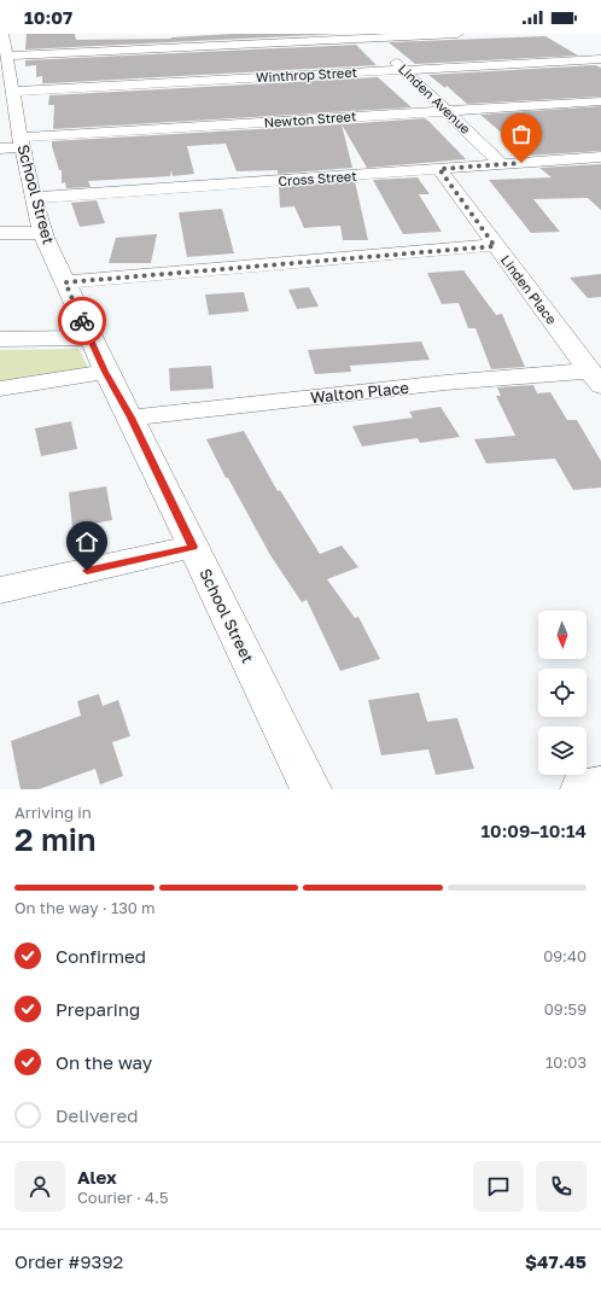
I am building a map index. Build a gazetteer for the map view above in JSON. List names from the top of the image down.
{
  "streets": {
    "street": [
      "Winthrop Street",
      "Linden Avenue",
      "Newton Street",
      "Cross Street",
      "School Street",
      "Linden Place",
      "Walton Place"
    ]
  },
  "crossings": [
    ["Winthrop Street", "Linden Avenue"],
    ["Winthrop Street", "School Street"],
    ["Linden Avenue", "Newton Street"],
    ["Linden Avenue", "Cross Street"],
    ["Newton Street", "School Street"],
    ["Cross Street", "School Street"],
    ["Cross Street", "Linden Place"],
    ["School Street", "Walton Place"],
    ["Linden Place", "Walton Place"]
  ],
  "north": "bottom",
  "page": {
    "status": "10:07",
    "heading": ["2 min", "Arriving in", "10:09–10:14"],
    "panel": [
      "Alex",
      "Courier · 4.5",
      "Order #9392",
      "$47.45"
    ],
    "bar": "On the way · 130 m",
    "list": [
      ["Confirmed", "09:40"],
      ["Preparing", "09:59"],
      ["On the way", "10:03"],
      "Delivered"
    ]
  }
}
